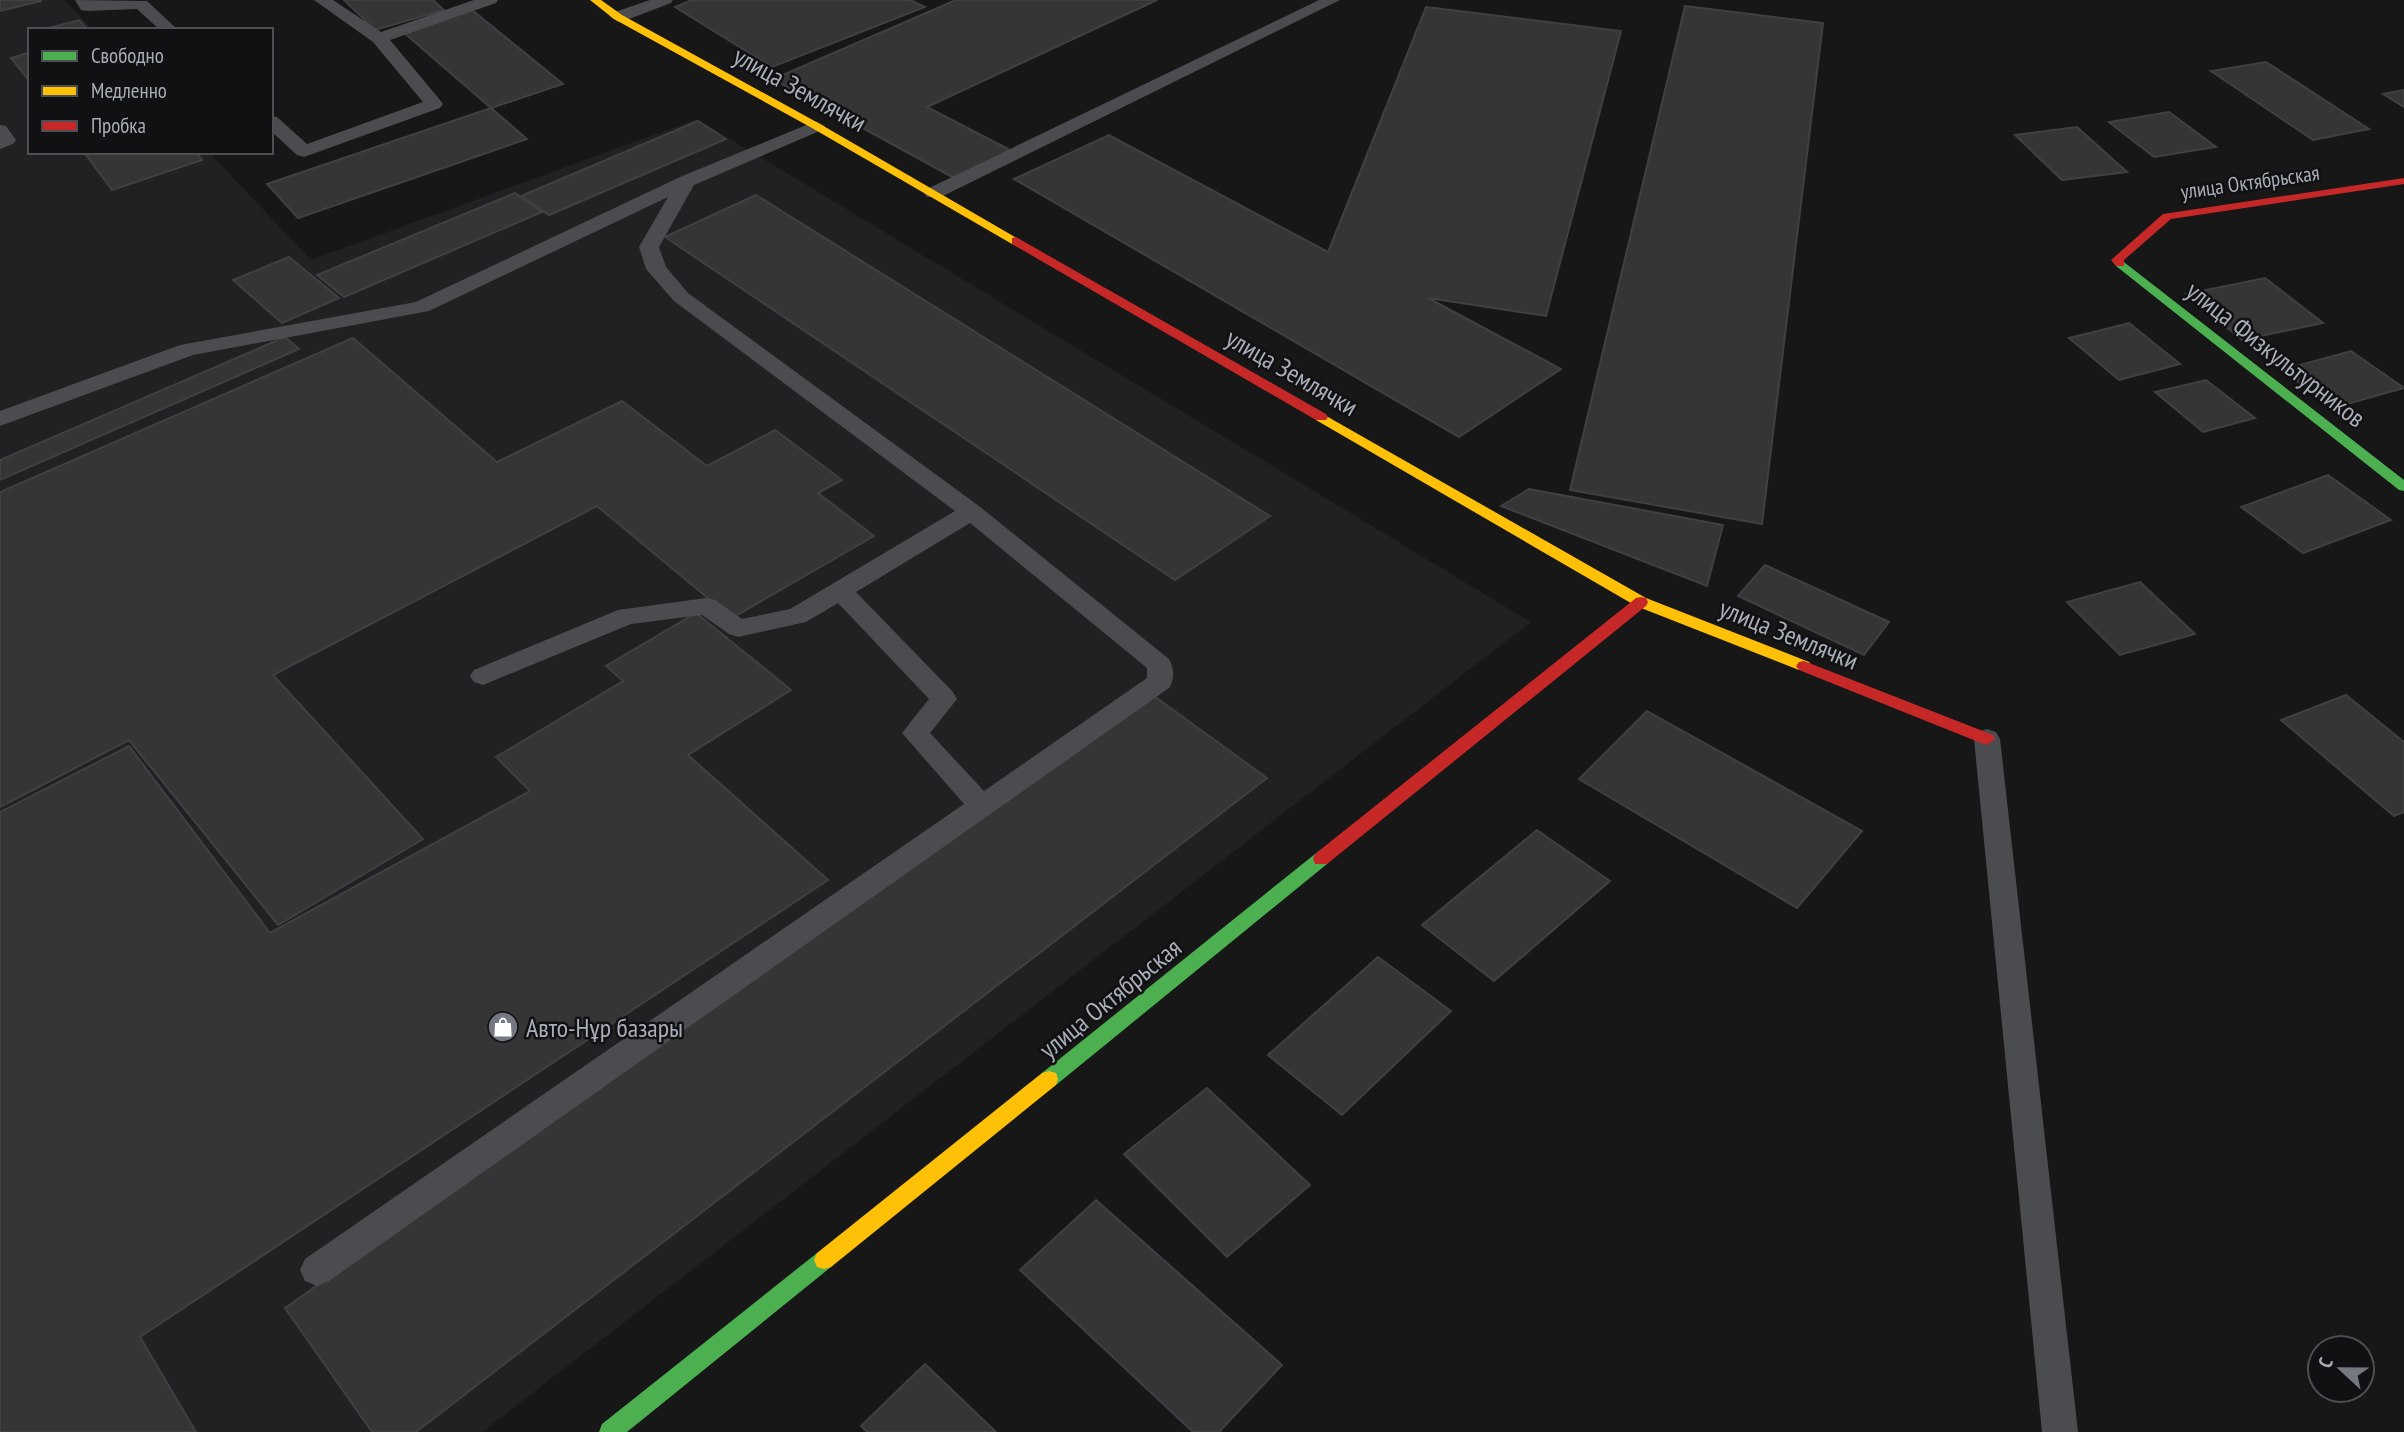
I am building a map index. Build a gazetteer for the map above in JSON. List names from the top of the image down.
{
  "streets": {
    "street": ["улица Землячки", "улица Октябрьская", "улица Физкультурников"]
  },
  "crossings": [
    ["улица Землячки", "улица Октябрьская"],
    ["улица Октябрьская", "улица Физкультурников"]
  ],
  "places": {
    "shop": ["Авто-Нұр базары"]
  },
  "legend": ["Свободно", "Медленно", "Пробка"],
  "north": "left"
}
